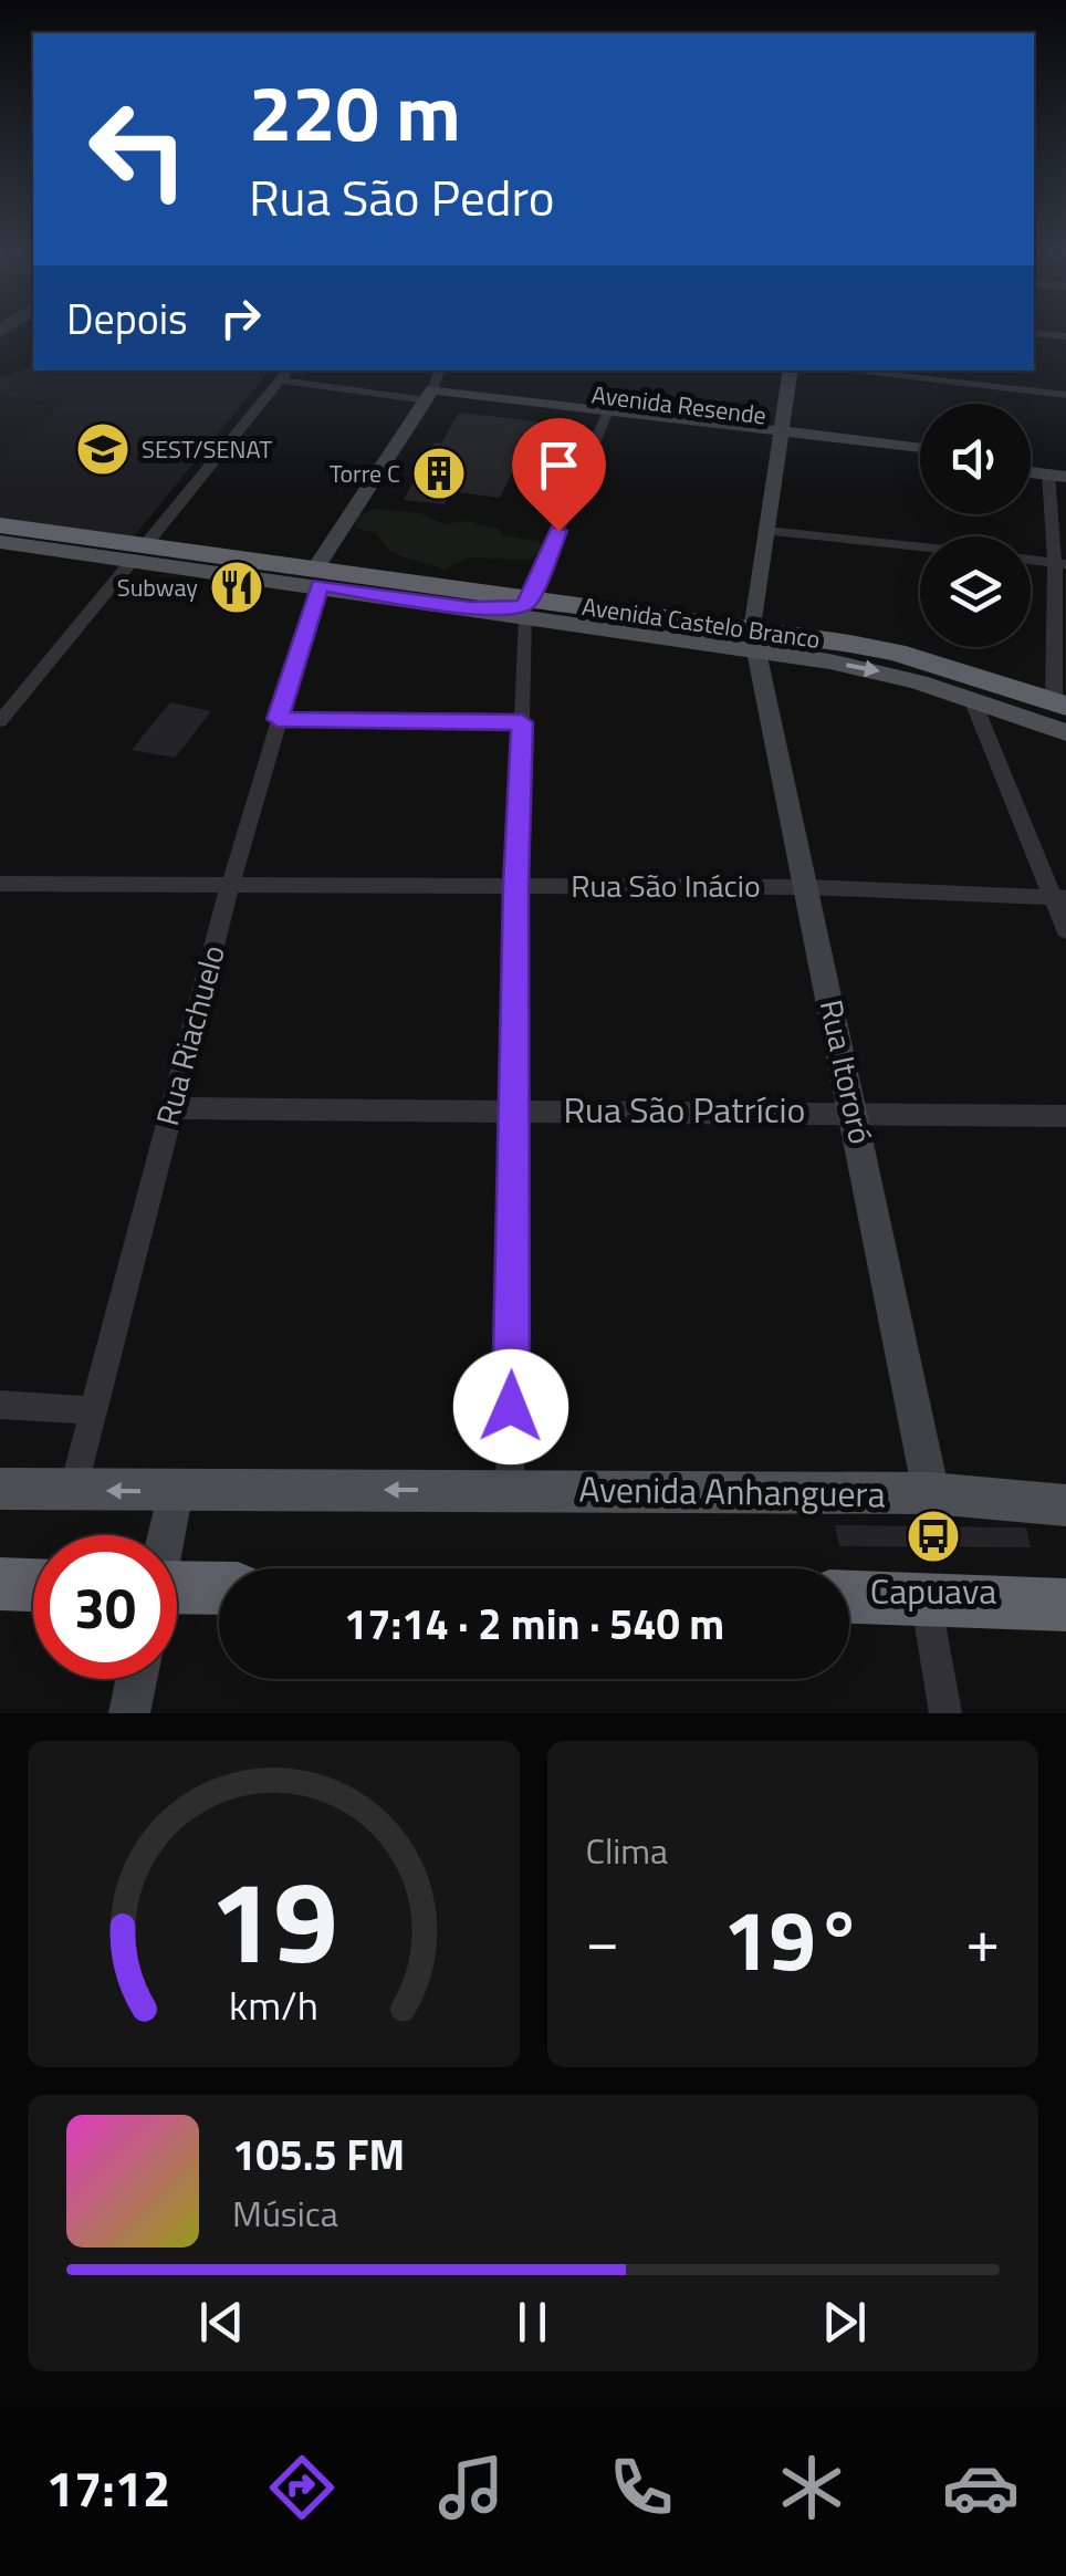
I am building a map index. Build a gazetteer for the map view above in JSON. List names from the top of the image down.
{
  "streets": {
    "highway": ["Avenida Castelo Branco"],
    "main road": ["Avenida Anhanguera"],
    "street": [
      "Avenida Resende",
      "Rua São Inácio",
      "Rua Riachuelo",
      "Rua Itororó",
      "Rua São Patrício"
    ]
  },
  "crossings": [
    ["Avenida Resende", "Rua Riachuelo"],
    ["Avenida Resende", "Rua Itororó"],
    ["Avenida Castelo Branco", "Rua Riachuelo"],
    ["Avenida Castelo Branco", "Rua Itororó"],
    ["Rua São Inácio", "Rua Riachuelo"],
    ["Rua São Inácio", "Rua Itororó"],
    ["Rua Riachuelo", "Rua São Patrício"],
    ["Rua Riachuelo", "Avenida Anhanguera"],
    ["Rua Itororó", "Rua São Patrício"],
    ["Rua Itororó", "Avenida Anhanguera"]
  ],
  "one_way": ["Avenida Anhanguera"],
  "places": {
    "school or university": ["SEST/SENAT"],
    "building": ["Torre C"],
    "restaurant": ["Subway"],
    "bus stop": ["Capuava"]
  },
  "page": {
    "turn": ["220 m", "Rua São Pedro"],
    "then": "Depois",
    "limit": "30",
    "trip": "17:14 · 2 min · 540 m",
    "tile": "Clima",
    "heat": ["−", "19°", "+"],
    "song": ["105.5 FM", "Música"],
    "tabs": "17:12",
    "gauge": ["19", "km/h"]
  }
}
